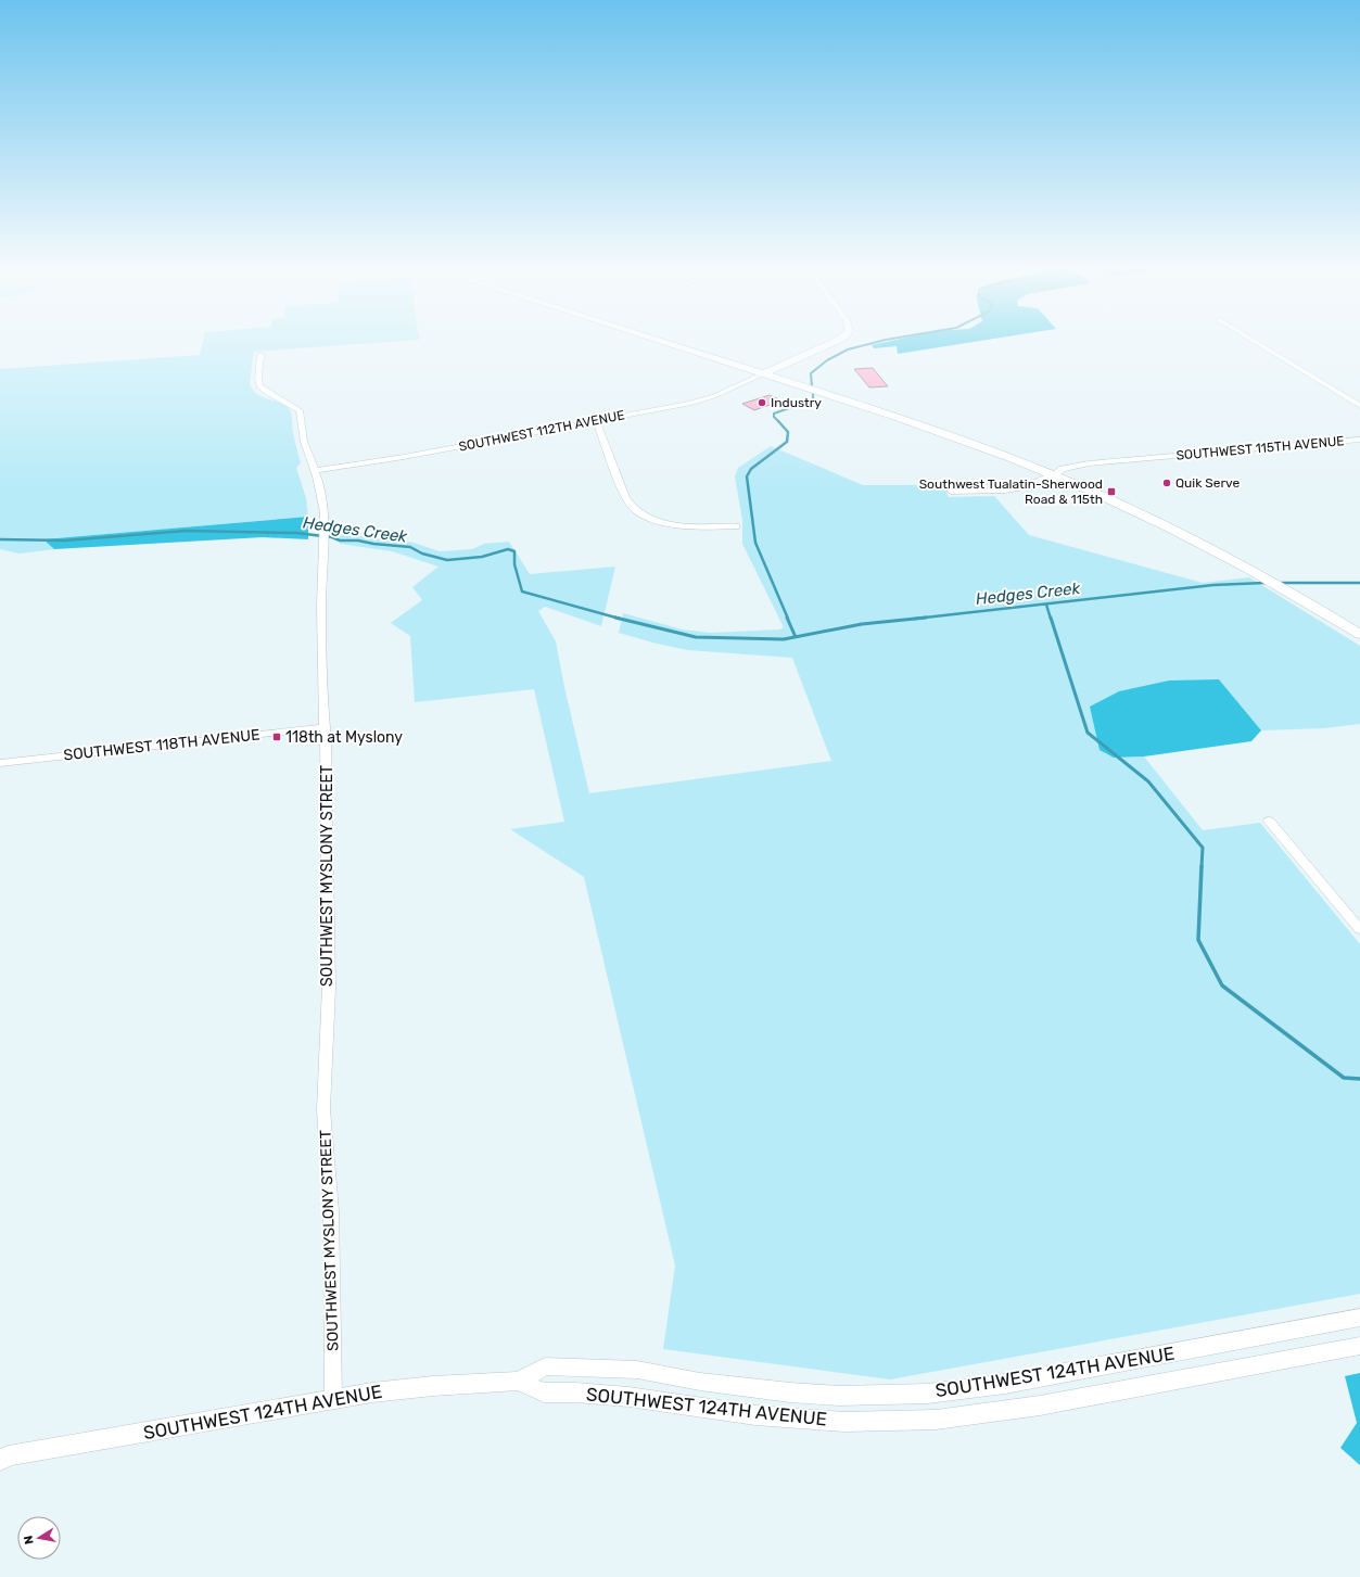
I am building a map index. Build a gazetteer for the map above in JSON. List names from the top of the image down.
{
  "streets": {
    "main road": ["SOUTHWEST 124TH AVENUE"],
    "street": [
      "SOUTHWEST 112TH AVENUE",
      "SOUTHWEST 115TH AVENUE",
      "SOUTHWEST 118TH AVENUE",
      "SOUTHWEST MYSLONY STREET"
    ]
  },
  "crossings": [
    ["SOUTHWEST 112TH AVENUE", "SOUTHWEST MYSLONY STREET"],
    ["SOUTHWEST 118TH AVENUE", "SOUTHWEST MYSLONY STREET"],
    ["SOUTHWEST MYSLONY STREET", "SOUTHWEST 124TH AVENUE"]
  ],
  "water": ["Hedges Creek"],
  "places": {
    "other": ["Industry", "Quik Serve"],
    "transit": ["Southwest Tualatin-Sherwood Road & 115th", "118th at Myslony"]
  },
  "north": "left"
}
